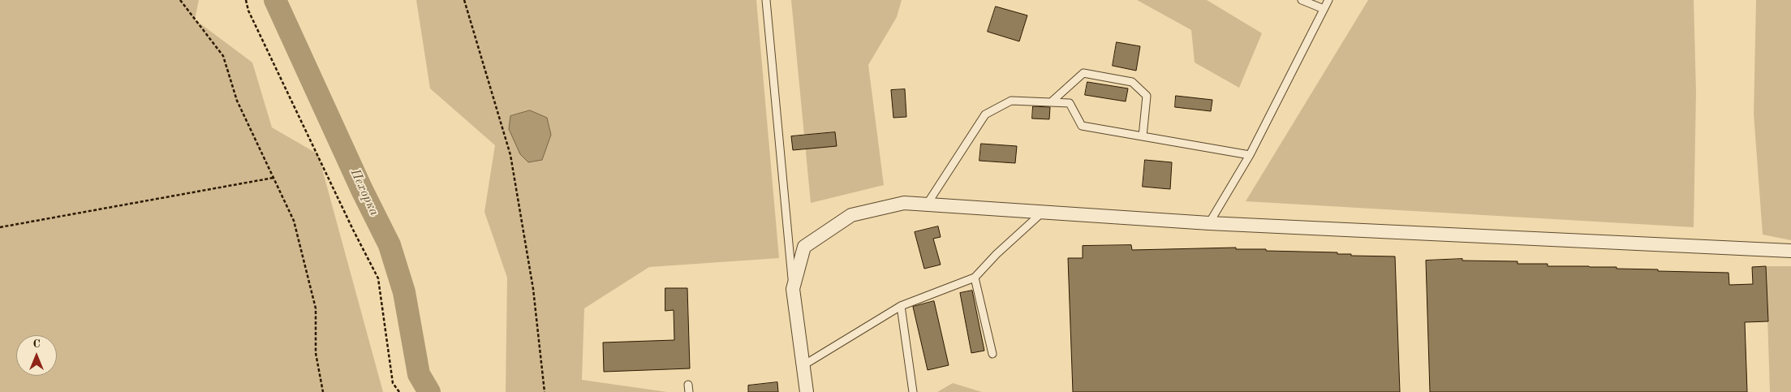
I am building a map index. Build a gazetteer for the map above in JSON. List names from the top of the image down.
{
  "water": ["Пехорка"],
  "north": "top"
}
